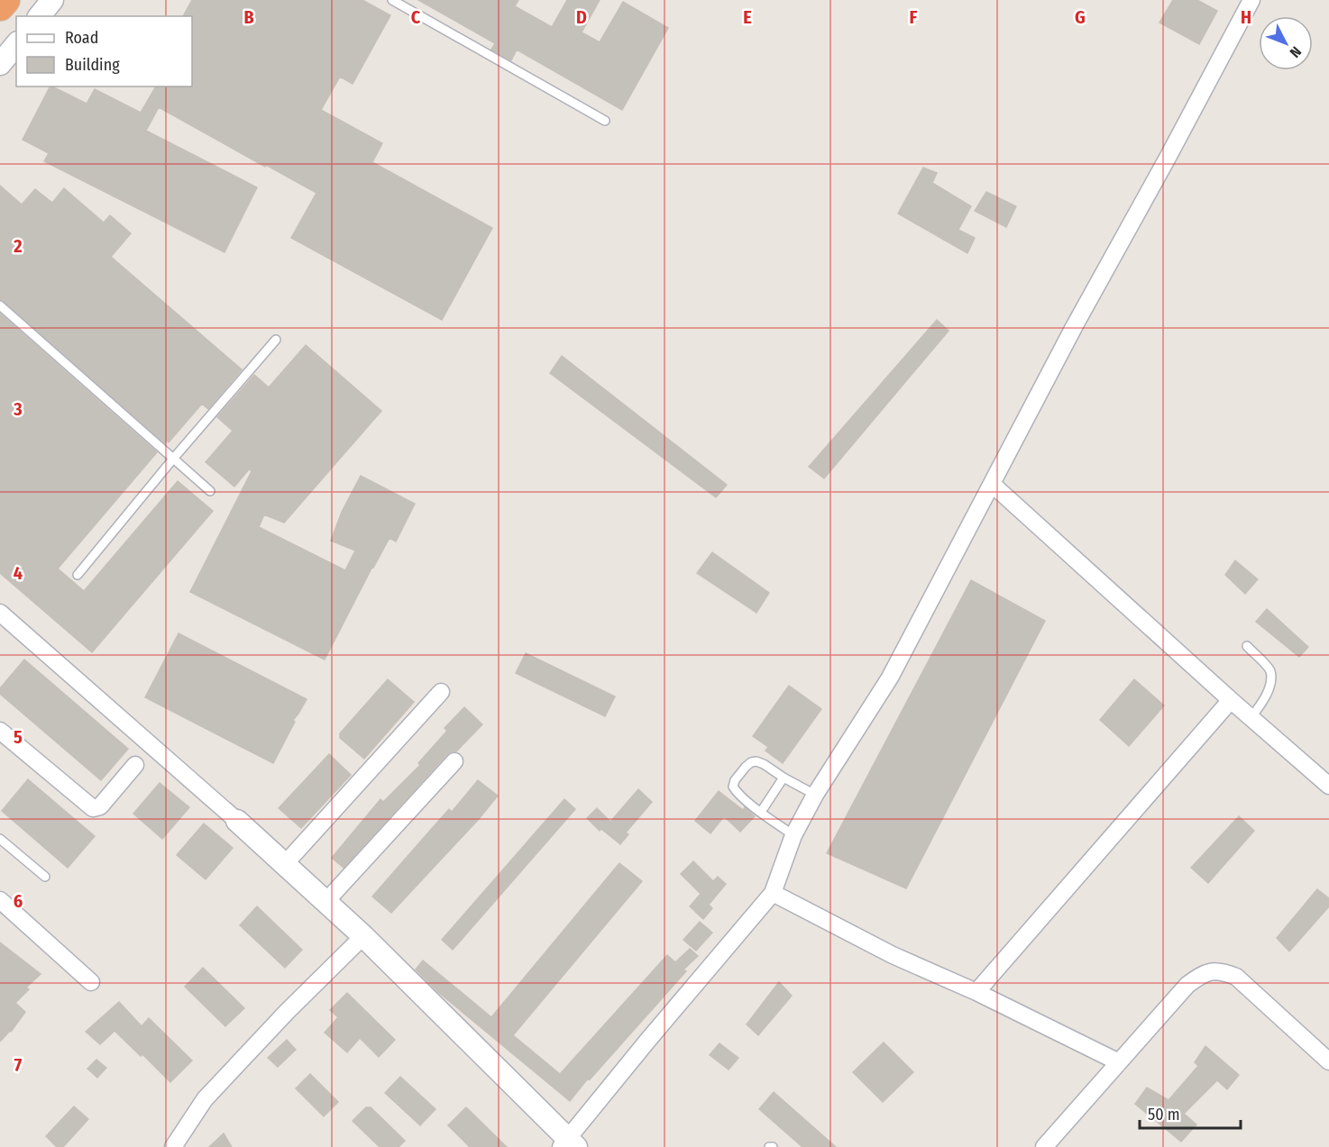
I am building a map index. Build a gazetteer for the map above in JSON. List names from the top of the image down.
{
  "legend": ["Road", "Building"],
  "scale_bar": "50 m",
  "north": "bottom right",
  "grid": {
    "columns": [
      "B",
      "C",
      "D",
      "E",
      "F",
      "G",
      "H"
    ],
    "rows": [
      "2",
      "3",
      "4",
      "5",
      "6",
      "7"
    ]
  }
}
